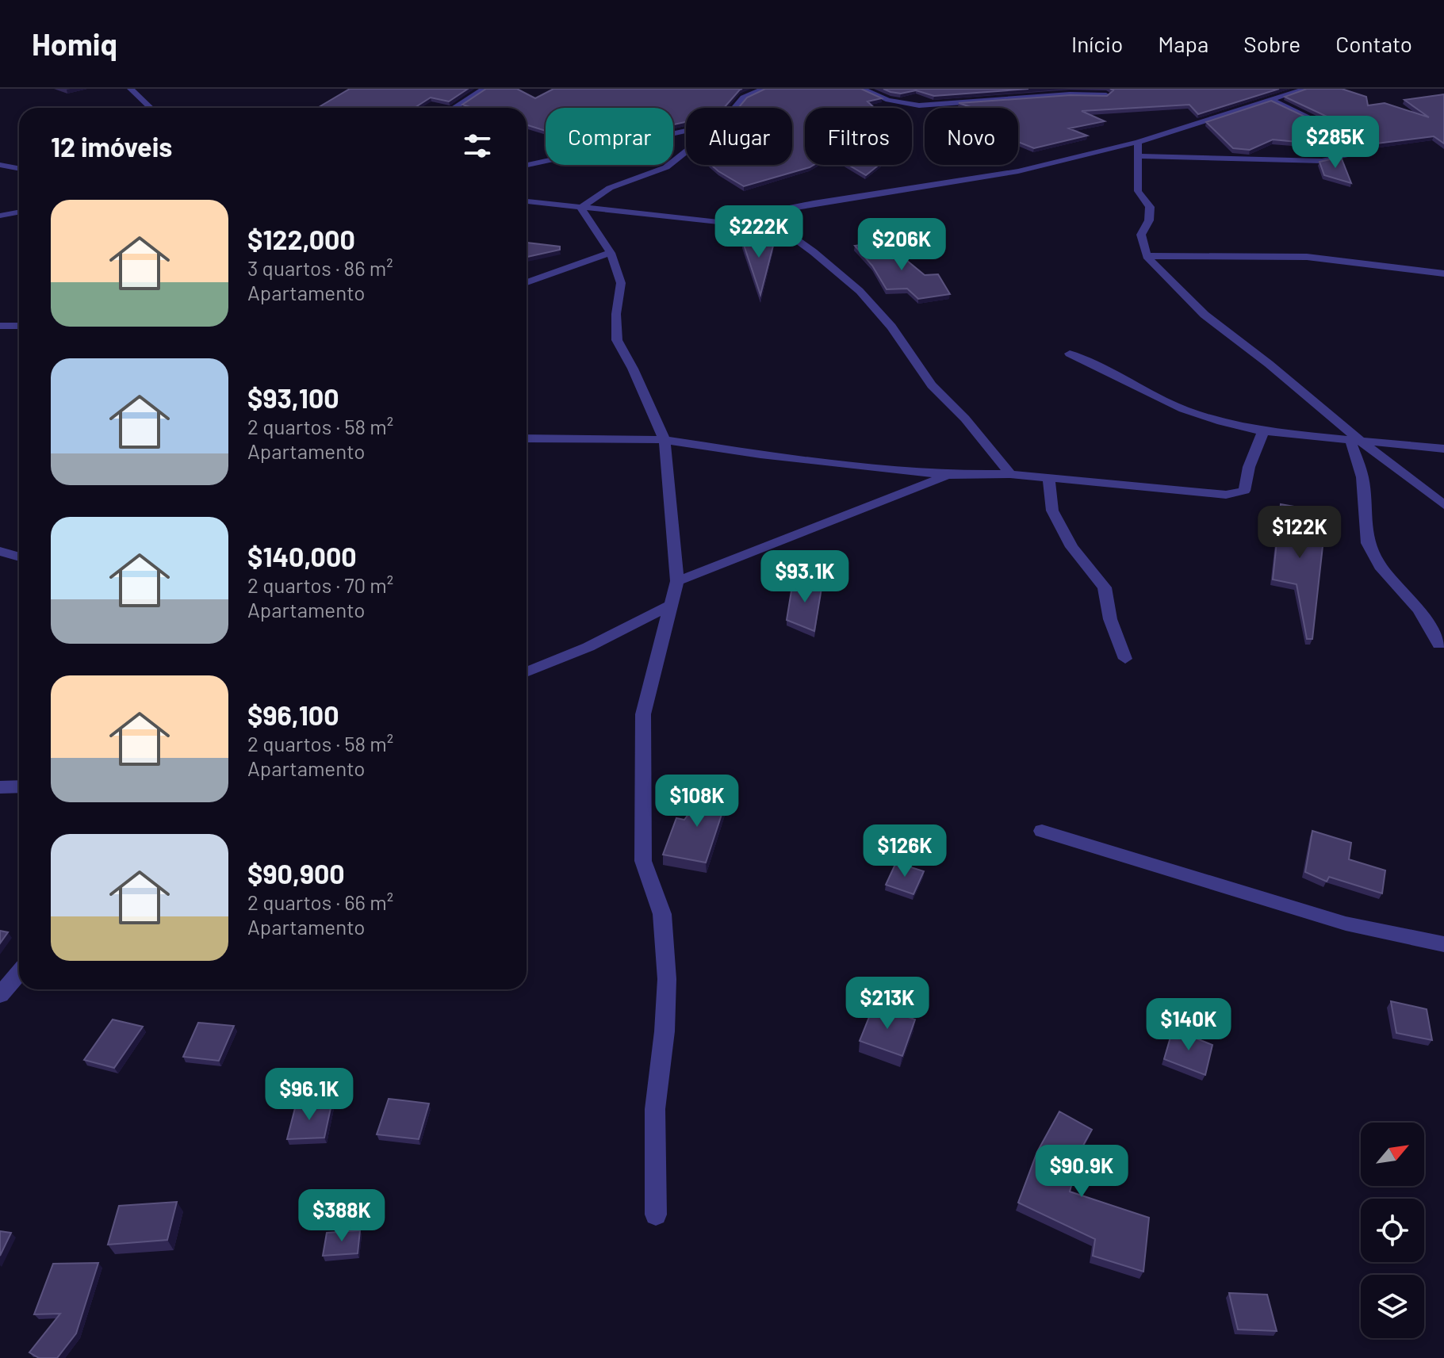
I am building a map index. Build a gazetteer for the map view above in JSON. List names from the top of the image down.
{
  "north": "top right",
  "page": {
    "header": "Homiq",
    "nav": [
      "Início",
      "Mapa",
      "Sobre",
      "Contato"
    ],
    "chip": [
      "Comprar",
      "Alugar",
      "Filtros",
      "Novo"
    ],
    "heading": "12 imóveis",
    "price": [
      "$285K",
      "$222K",
      "$206K",
      "$122K",
      "$93.1K",
      "$108K",
      "$126K",
      "$213K",
      "$140K",
      "$96.1K",
      "$90.9K",
      "$388K"
    ],
    "list": [
      {
        "name": "$122,000",
        "note": "3 quartos · 86 m² · Apartamento"
      },
      {
        "name": "$93,100",
        "note": "2 quartos · 58 m² · Apartamento"
      },
      {
        "name": "$140,000",
        "note": "2 quartos · 70 m² · Apartamento"
      },
      {
        "name": "$96,100",
        "note": "2 quartos · 58 m² · Apartamento"
      },
      {
        "name": "$90,900",
        "note": "2 quartos · 66 m² · Apartamento"
      }
    ]
  }
}
